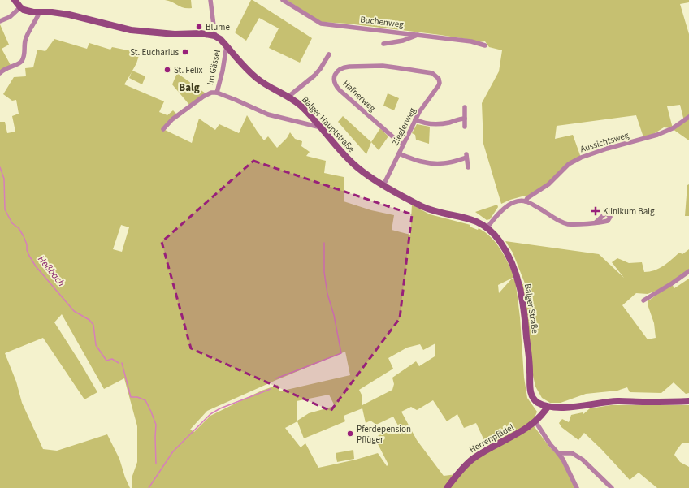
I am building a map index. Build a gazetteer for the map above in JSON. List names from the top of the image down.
{
  "streets": {
    "street": [
      "Buchenweg",
      "Im Gässel",
      "Hafnerweg",
      "Balger Hauptstraße",
      "Zieglerweg",
      "Aussichtsweg",
      "Balger Straße",
      "Herrenpfädel"
    ]
  },
  "crossings": [
    ["Im Gässel", "Balger Hauptstraße"],
    ["Hafnerweg", "Zieglerweg"],
    ["Balger Hauptstraße", "Zieglerweg"],
    ["Balger Hauptstraße", "Aussichtsweg"],
    ["Balger Hauptstraße", "Balger Straße"],
    ["Aussichtsweg", "Balger Straße"],
    ["Balger Straße", "Herrenpfädel"]
  ],
  "districts": ["Balg"],
  "water": ["Heßbach"],
  "places": {
    "other": [
      "Blume",
      "St. Eucharius",
      "St. Felix",
      "Pferdepension Pflüger"
    ],
    "health": ["Klinikum Balg"]
  }
}
